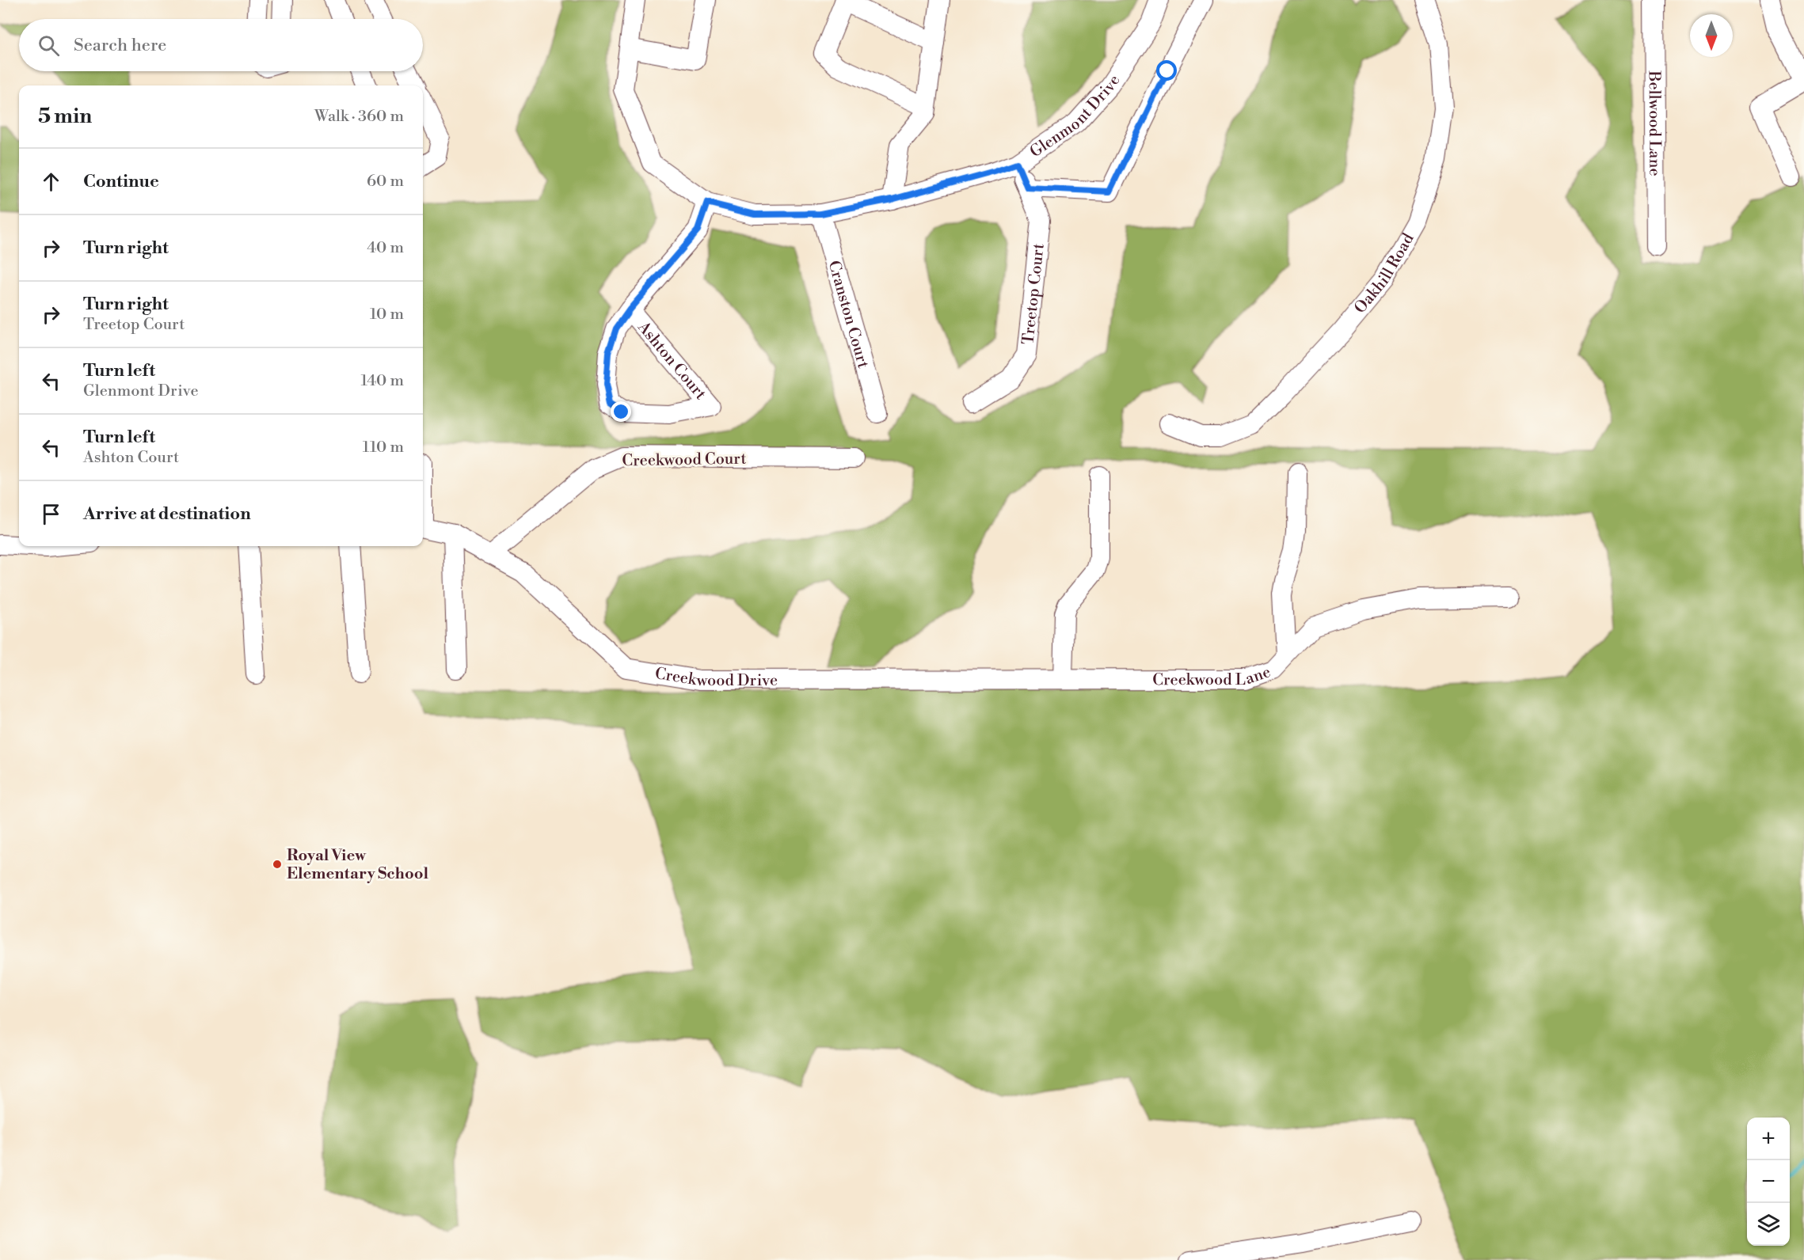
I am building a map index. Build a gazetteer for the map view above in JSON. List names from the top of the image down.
{
  "streets": {
    "street": [
      "Glenmont Drive",
      "Bellwood Lane",
      "Oakhill Road",
      "Treetop Court",
      "Cranston Court",
      "Ashton Court",
      "Creekwood Court",
      "Creekwood Lane",
      "Creekwood Drive"
    ]
  },
  "crossings": [
    ["Glenmont Drive", "Treetop Court"],
    ["Glenmont Drive", "Cranston Court"],
    ["Glenmont Drive", "Ashton Court"],
    ["Creekwood Court", "Creekwood Drive"],
    ["Creekwood Lane", "Creekwood Drive"]
  ],
  "places": ["Royal View Elementary School"],
  "north": "bottom",
  "page": {
    "search": "Search here",
    "heading": ["5 min", "Walk · 360 m"],
    "list": [
      ["Continue", "60 m"],
      ["Turn right", "40 m"],
      ["Turn right", "Treetop Court", "10 m"],
      ["Turn left", "Glenmont Drive", "140 m"],
      ["Turn left", "Ashton Court", "110 m"],
      "Arrive at destination"
    ],
    "map_buttons": ["+", "−"]
  }
}
